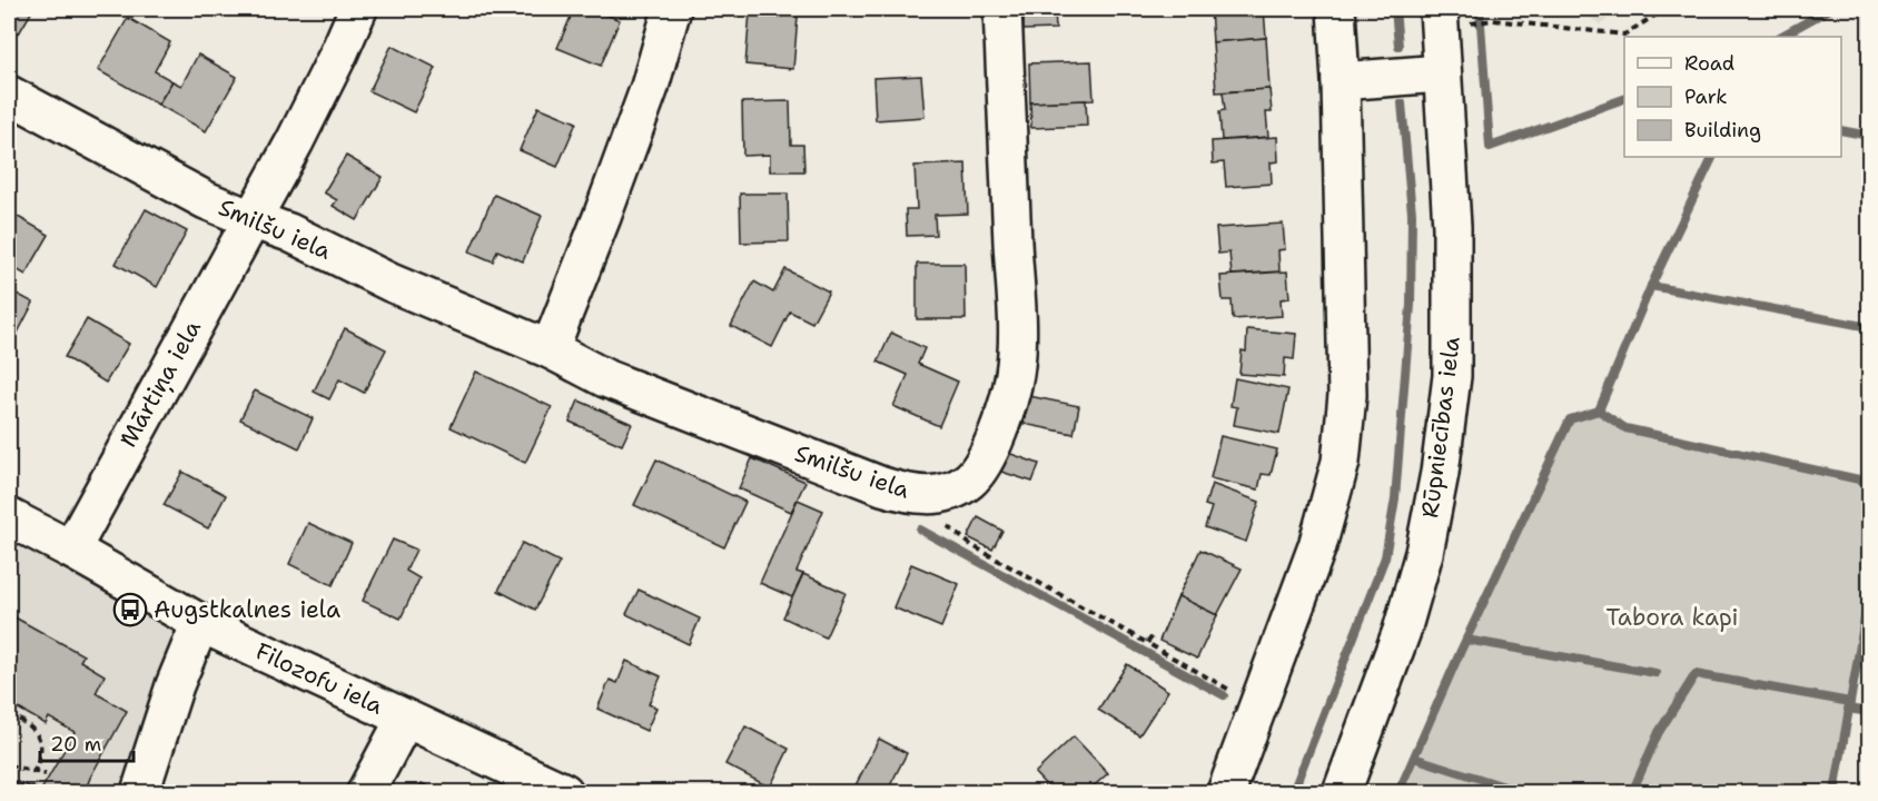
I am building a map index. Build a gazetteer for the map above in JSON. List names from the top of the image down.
{
  "streets": {
    "street": [
      "Smilšu iela",
      "Mārtiņa iela",
      "Rūpniecības iela",
      "Filozofu iela"
    ]
  },
  "crossings": [
    ["Smilšu iela", "Mārtiņa iela"],
    ["Mārtiņa iela", "Filozofu iela"]
  ],
  "parks": ["Tabora kapi"],
  "places": {
    "bus stop": ["Augstkalnes iela"]
  },
  "legend": ["Road", "Park", "Building"],
  "scale_bar": "20 m"
}
